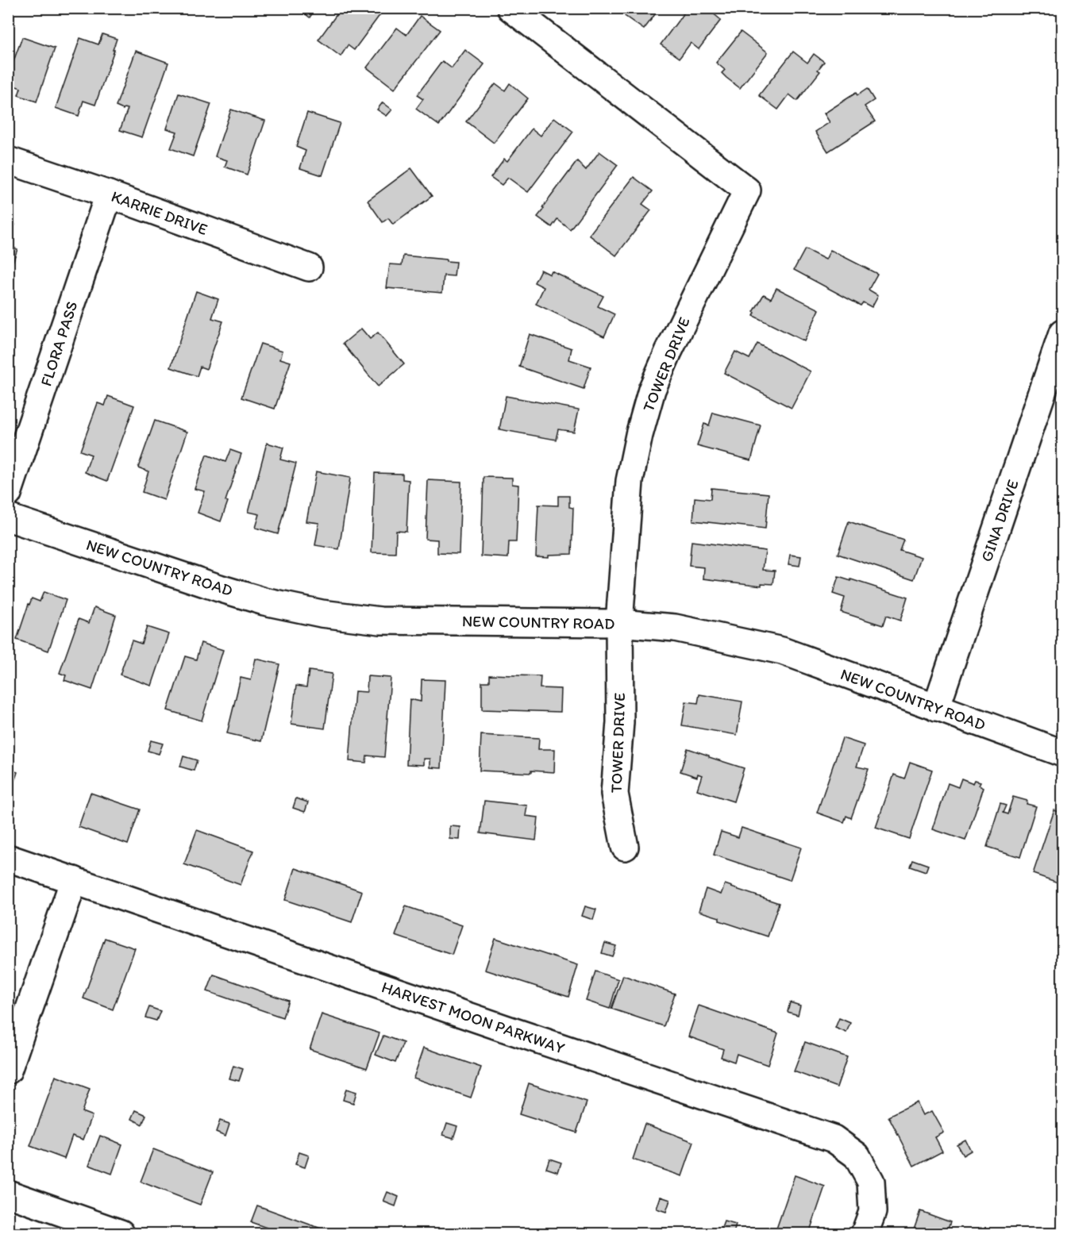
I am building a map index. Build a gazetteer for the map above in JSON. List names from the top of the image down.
{
  "streets": {
    "street": [
      "KARRIE DRIVE",
      "FLORA PASS",
      "TOWER DRIVE",
      "GINA DRIVE",
      "NEW COUNTRY ROAD",
      "HARVEST MOON PARKWAY"
    ]
  },
  "crossings": [
    ["KARRIE DRIVE", "FLORA PASS"],
    ["TOWER DRIVE", "NEW COUNTRY ROAD"],
    ["GINA DRIVE", "NEW COUNTRY ROAD"]
  ]
}
